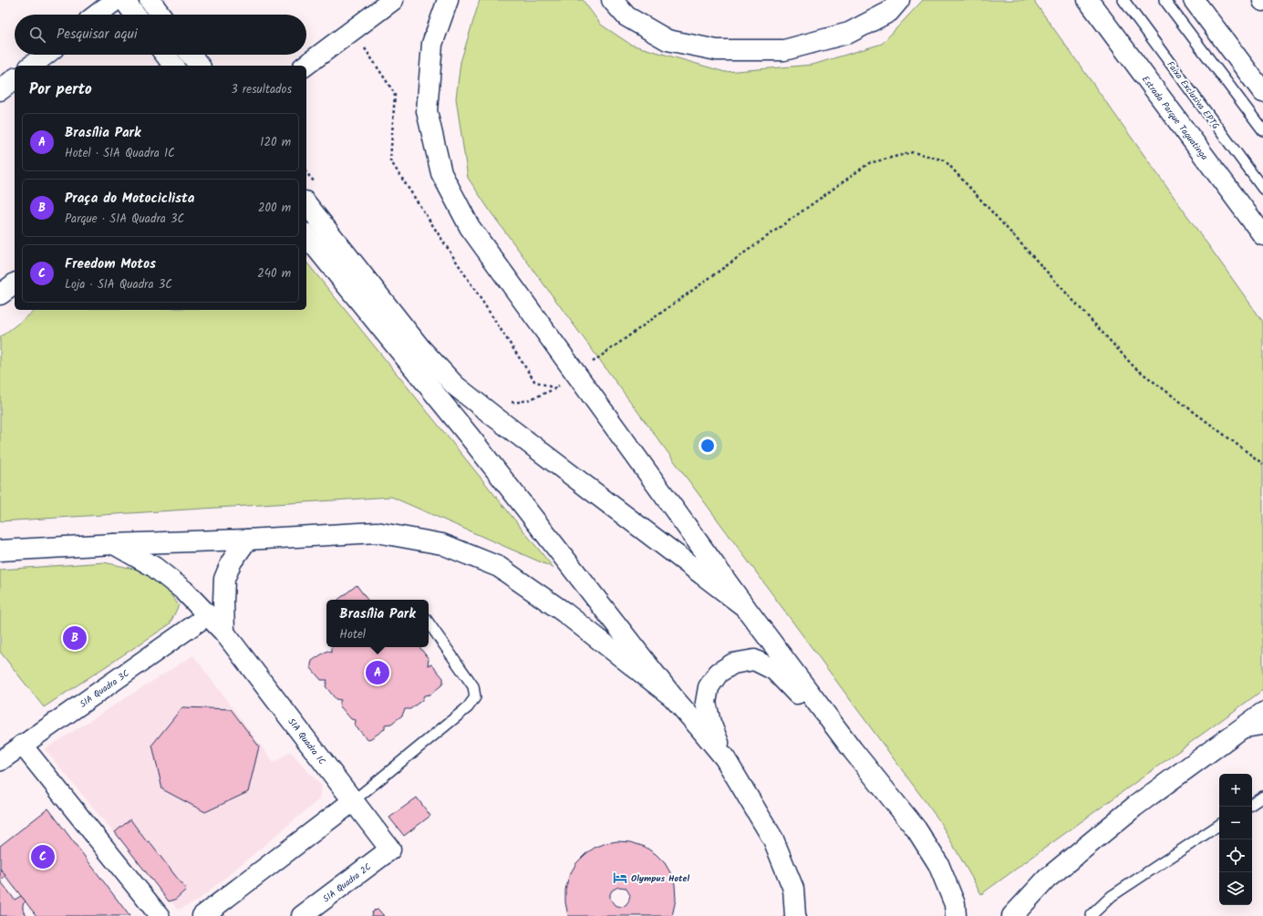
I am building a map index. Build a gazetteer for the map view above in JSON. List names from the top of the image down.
{
  "streets": {
    "main road": ["Estrada Parque Taguatinga", "SIA Quadra 1C", "SIA Quadra 2C"],
    "street": ["SIA Quadra 3C"],
    "lane": ["Faixa Exclusiva EPTG"]
  },
  "crossings": [
    ["SIA Quadra 3C", "SIA Quadra 1C"],
    ["SIA Quadra 1C", "SIA Quadra 2C"]
  ],
  "places": {
    "hotel": ["Olympus Hotel"]
  },
  "page": {
    "search": "Pesquisar aqui",
    "heading": ["Por perto", "3 resultados"],
    "list": [
      {
        "mark": "A",
        "name": "Brasília Park",
        "note": "Hotel · SIA Quadra 1C",
        "value": "120 m"
      },
      {
        "mark": "B",
        "name": "Praça do Motociclista",
        "note": "Parque · SIA Quadra 3C",
        "value": "200 m"
      },
      {
        "mark": "C",
        "name": "Freedom Motos",
        "note": "Loja · SIA Quadra 3C",
        "value": "240 m"
      }
    ],
    "popup": ["Brasília Park", "Hotel"],
    "pins": ["B", "A", "C"],
    "map_buttons": ["+", "−"]
  }
}
